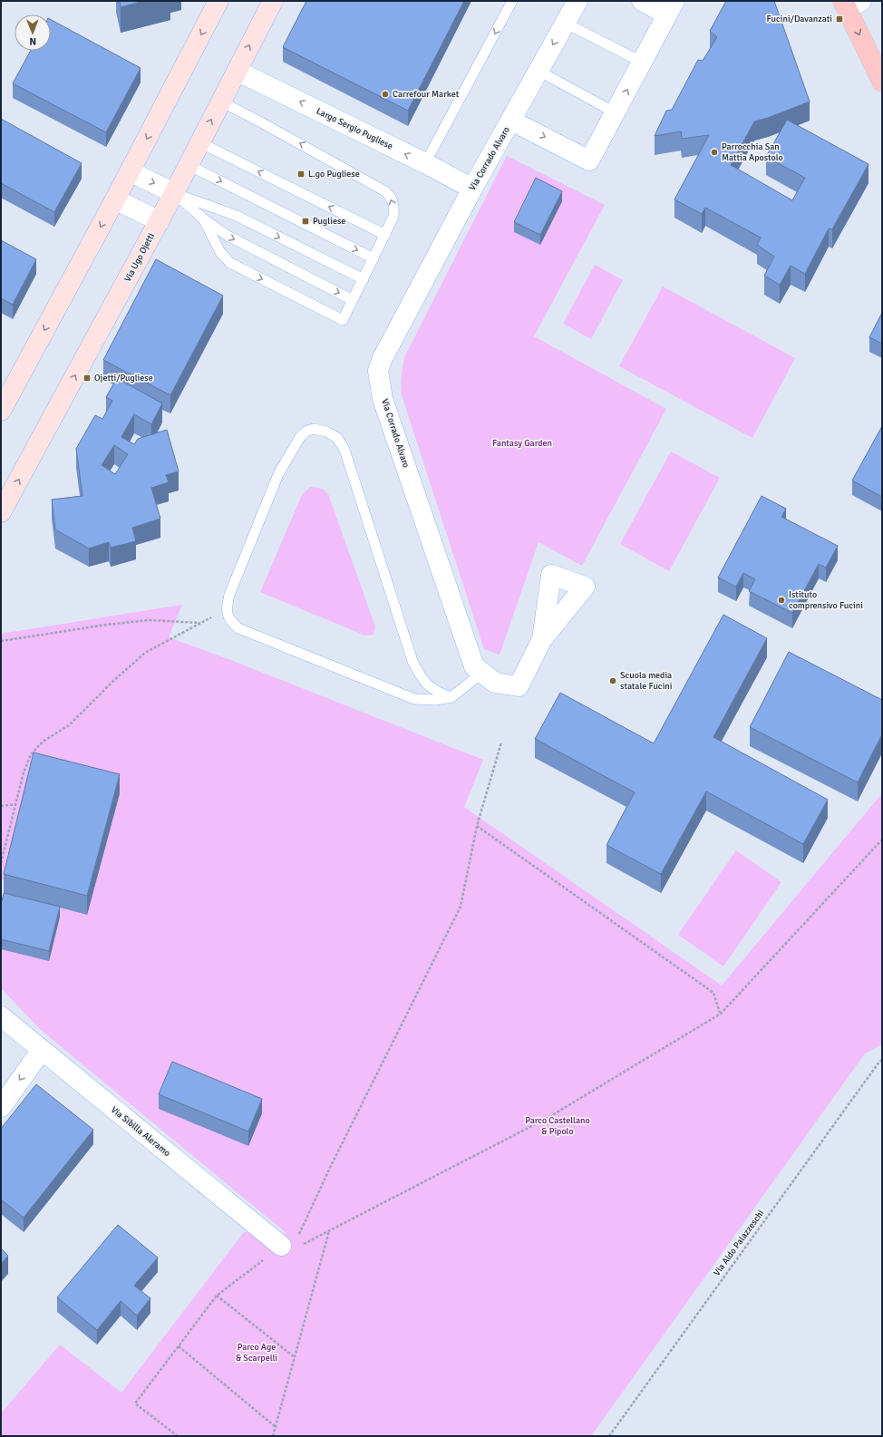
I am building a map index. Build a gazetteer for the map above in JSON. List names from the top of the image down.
{
  "streets": {
    "main road": ["Via Ugo Ojetti"],
    "street": ["Largo Sergio Pugliese", "Via Corrado Alvaro", "Via Sibilla Aleramo"],
    "path": ["Via Aldo Palazzeschi"]
  },
  "crossings": [
    ["Largo Sergio Pugliese", "Via Corrado Alvaro"],
    ["Largo Sergio Pugliese", "Via Ugo Ojetti"]
  ],
  "one_way": ["Largo Sergio Pugliese"],
  "parks": ["Fantasy Garden", "Parco Castellano & Pipolo", "Parco Age & Scarpelli"],
  "places": {
    "transit": [
      "Fucini/Davanzati",
      "L.go Pugliese",
      "Pugliese",
      "Ojetti/Pugliese"
    ],
    "other": [
      "Carrefour Market",
      "Parrocchia San Mattia Apostolo",
      "Istituto comprensivo Fucini",
      "Scuola media statale Fucini"
    ]
  },
  "north": "bottom"
}
